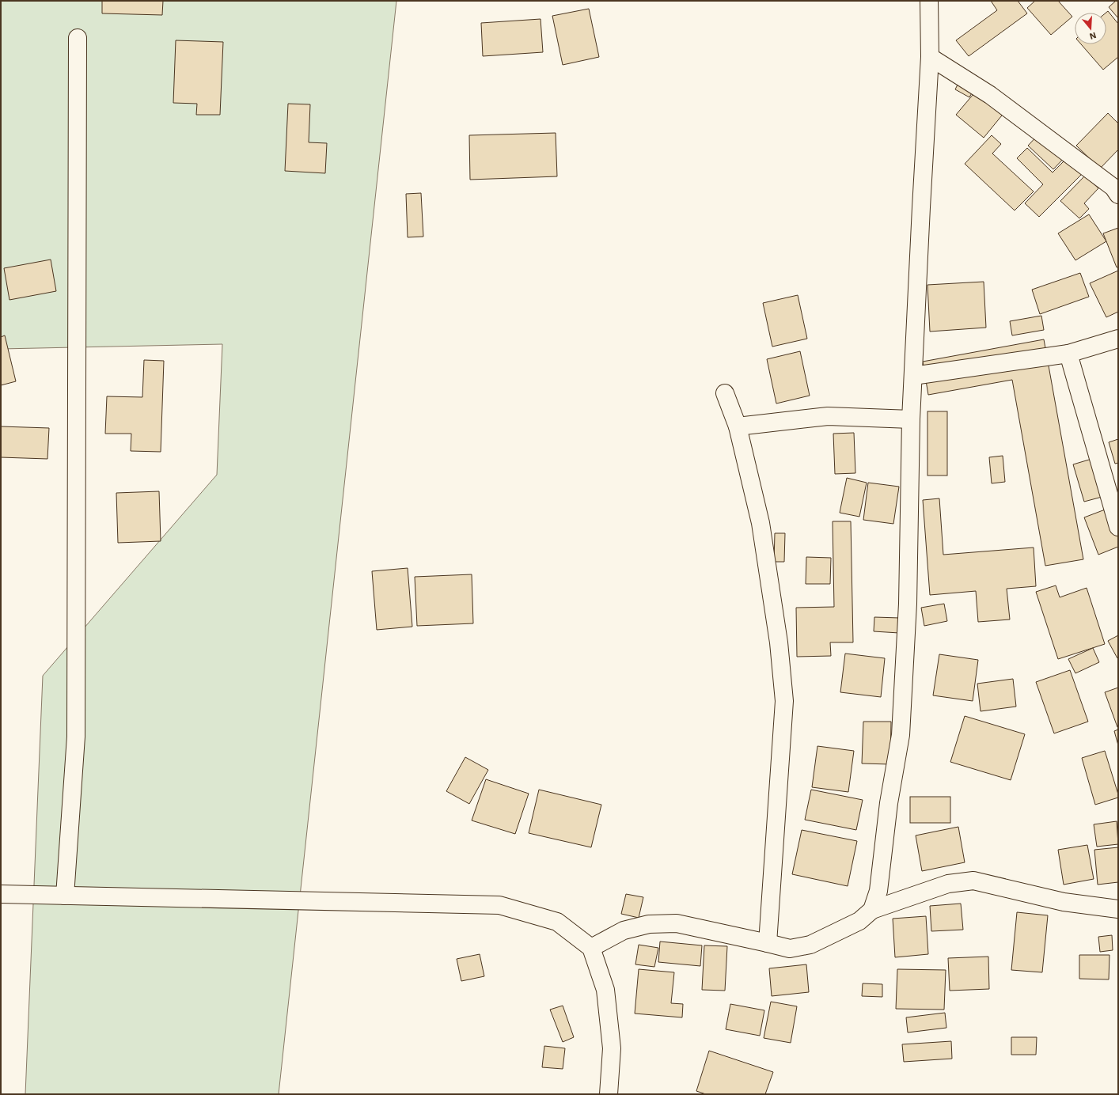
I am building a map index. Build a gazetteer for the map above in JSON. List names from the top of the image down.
{
  "north": "bottom"
}
